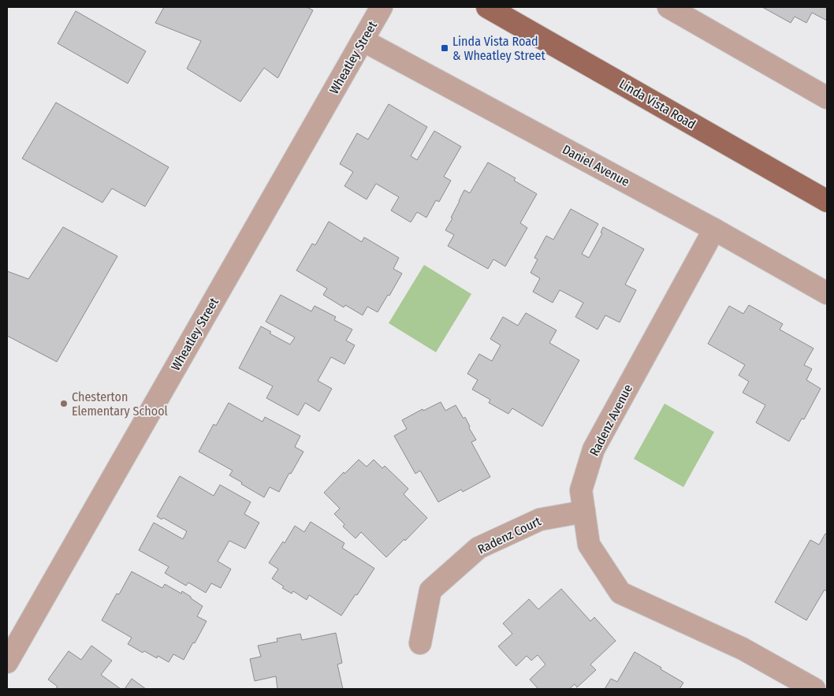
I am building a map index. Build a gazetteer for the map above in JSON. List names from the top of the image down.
{
  "streets": {
    "main road": ["Linda Vista Road"],
    "street": [
      "Wheatley Street",
      "Daniel Avenue",
      "Radenz Avenue",
      "Radenz Court"
    ]
  },
  "crossings": [
    ["Wheatley Street", "Daniel Avenue"],
    ["Daniel Avenue", "Radenz Avenue"],
    ["Radenz Avenue", "Radenz Court"]
  ],
  "places": {
    "transit": ["Linda Vista Road & Wheatley Street"],
    "other": ["Chesterton Elementary School"]
  }
}
